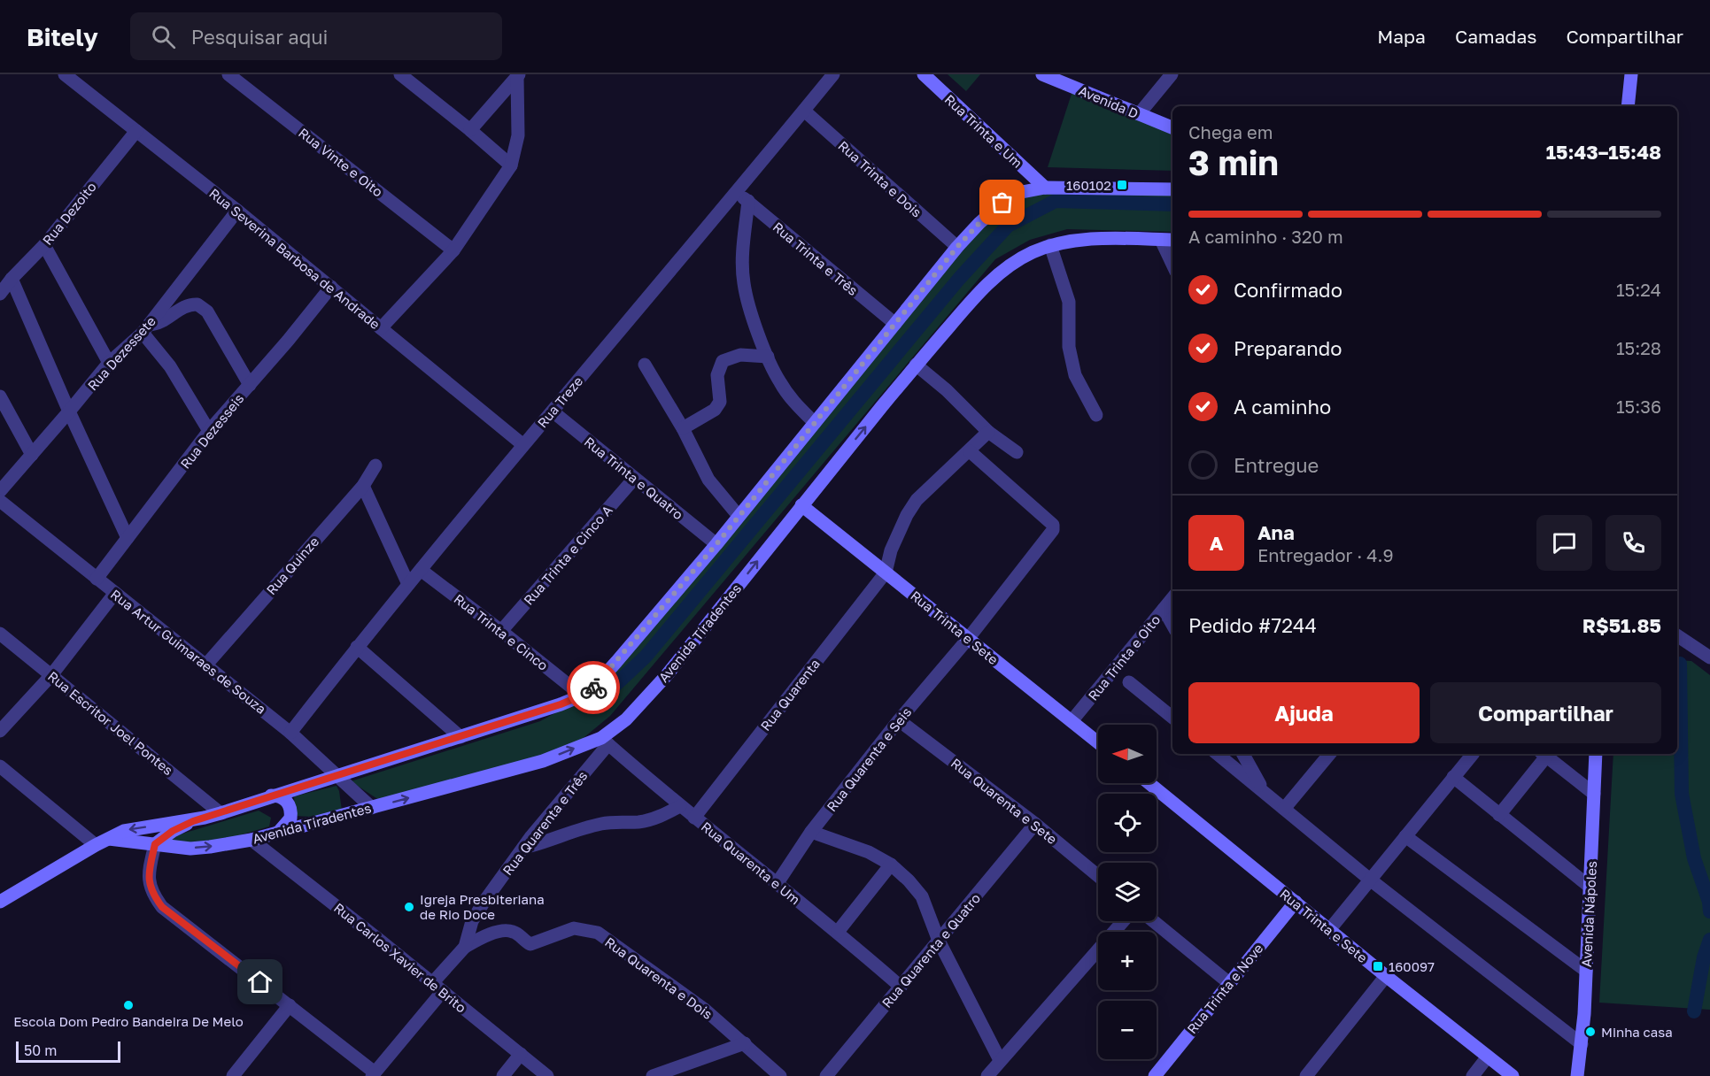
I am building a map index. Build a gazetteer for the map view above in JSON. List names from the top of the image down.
{
  "streets": {
    "street": [
      "Avenida D",
      "Rua Trinta e Um",
      "Rua Vinte e Oito",
      "Rua Trinta e Dois",
      "Rua Dezoito",
      "Rua Severina Barbosa de Andrade",
      "Rua Trinta e Três",
      "Rua Dezessete",
      "Rua Treze",
      "Rua Dezesseis",
      "Rua Trinta e Quatro",
      "Rua Trinta e Cinco A",
      "Rua Quinze",
      "Rua Trinta e Sete",
      "Rua Trinta e Cinco",
      "Avenida Tiradentes",
      "Rua Artur Guimaraes de Souza",
      "Rua Trinta e Oito",
      "Rua Quarenta",
      "Rua Escritor Joel Pontes",
      "Rua Quarenta e Seis",
      "Rua Quarenta e Sete",
      "Rua Quarenta e Três",
      "Rua Quarenta e Um",
      "Avenida Nápoles",
      "Rua Quarenta e Quatro",
      "Rua Carlos Xavier de Brito",
      "Rua Quarenta e Dois",
      "Rua Trinta e Nove"
    ]
  },
  "crossings": [
    ["Rua Trinta e Dois", "Rua Treze"],
    ["Rua Dezoito", "Rua Severina Barbosa de Andrade"],
    ["Rua Severina Barbosa de Andrade", "Rua Dezessete"],
    ["Rua Severina Barbosa de Andrade", "Rua Treze"],
    ["Rua Severina Barbosa de Andrade", "Rua Dezesseis"],
    ["Rua Trinta e Três", "Rua Treze"],
    ["Rua Treze", "Rua Trinta e Quatro"],
    ["Rua Treze", "Rua Trinta e Cinco"],
    ["Rua Treze", "Rua Artur Guimaraes de Souza"],
    ["Rua Dezesseis", "Rua Artur Guimaraes de Souza"],
    ["Rua Trinta e Quatro", "Rua Trinta e Cinco A"],
    ["Rua Trinta e Cinco A", "Rua Trinta e Cinco"],
    ["Rua Quinze", "Rua Artur Guimaraes de Souza"],
    ["Rua Trinta e Sete", "Avenida Tiradentes"],
    ["Rua Trinta e Sete", "Rua Trinta e Oito"],
    ["Rua Trinta e Sete", "Rua Quarenta"],
    ["Rua Trinta e Sete", "Rua Quarenta e Seis"],
    ["Rua Trinta e Sete", "Rua Trinta e Nove"],
    ["Avenida Tiradentes", "Rua Artur Guimaraes de Souza"],
    ["Avenida Tiradentes", "Rua Quarenta e Três"],
    ["Avenida Tiradentes", "Rua Quarenta e Um"],
    ["Avenida Tiradentes", "Rua Carlos Xavier de Brito"],
    ["Rua Quarenta", "Rua Quarenta e Um"],
    ["Rua Quarenta e Seis", "Rua Quarenta e Sete"],
    ["Rua Quarenta e Seis", "Rua Quarenta e Um"],
    ["Rua Quarenta e Sete", "Rua Quarenta e Quatro"],
    ["Rua Quarenta e Três", "Rua Quarenta e Um"],
    ["Rua Quarenta e Três", "Rua Carlos Xavier de Brito"],
    ["Rua Quarenta e Três", "Rua Quarenta e Dois"],
    ["Rua Quarenta e Um", "Rua Quarenta e Quatro"]
  ],
  "places": {
    "transit": ["160102", "160097"],
    "other": ["Igreja Presbiteriana de Rio Doce", "Escola Dom Pedro Bandeira De Melo", "Minha casa"]
  },
  "scale_bar": "50 m",
  "north": "left",
  "page": {
    "header": "Bitely",
    "search": "Pesquisar aqui",
    "nav": ["Mapa", "Camadas", "Compartilhar"],
    "heading": ["3 min", "Chega em", "15:43–15:48"],
    "panel": [
      "Ana",
      "Entregador · 4.9",
      "Pedido #7244",
      "R$51.85"
    ],
    "bar": "A caminho · 320 m",
    "list": [
      ["Confirmado", "15:24"],
      ["Preparando", "15:28"],
      ["A caminho", "15:36"],
      "Entregue"
    ],
    "round": "A",
    "buttons": ["Ajuda", "Compartilhar"],
    "map_buttons": ["+", "−"],
    "scale": "50 m"
  }
}
